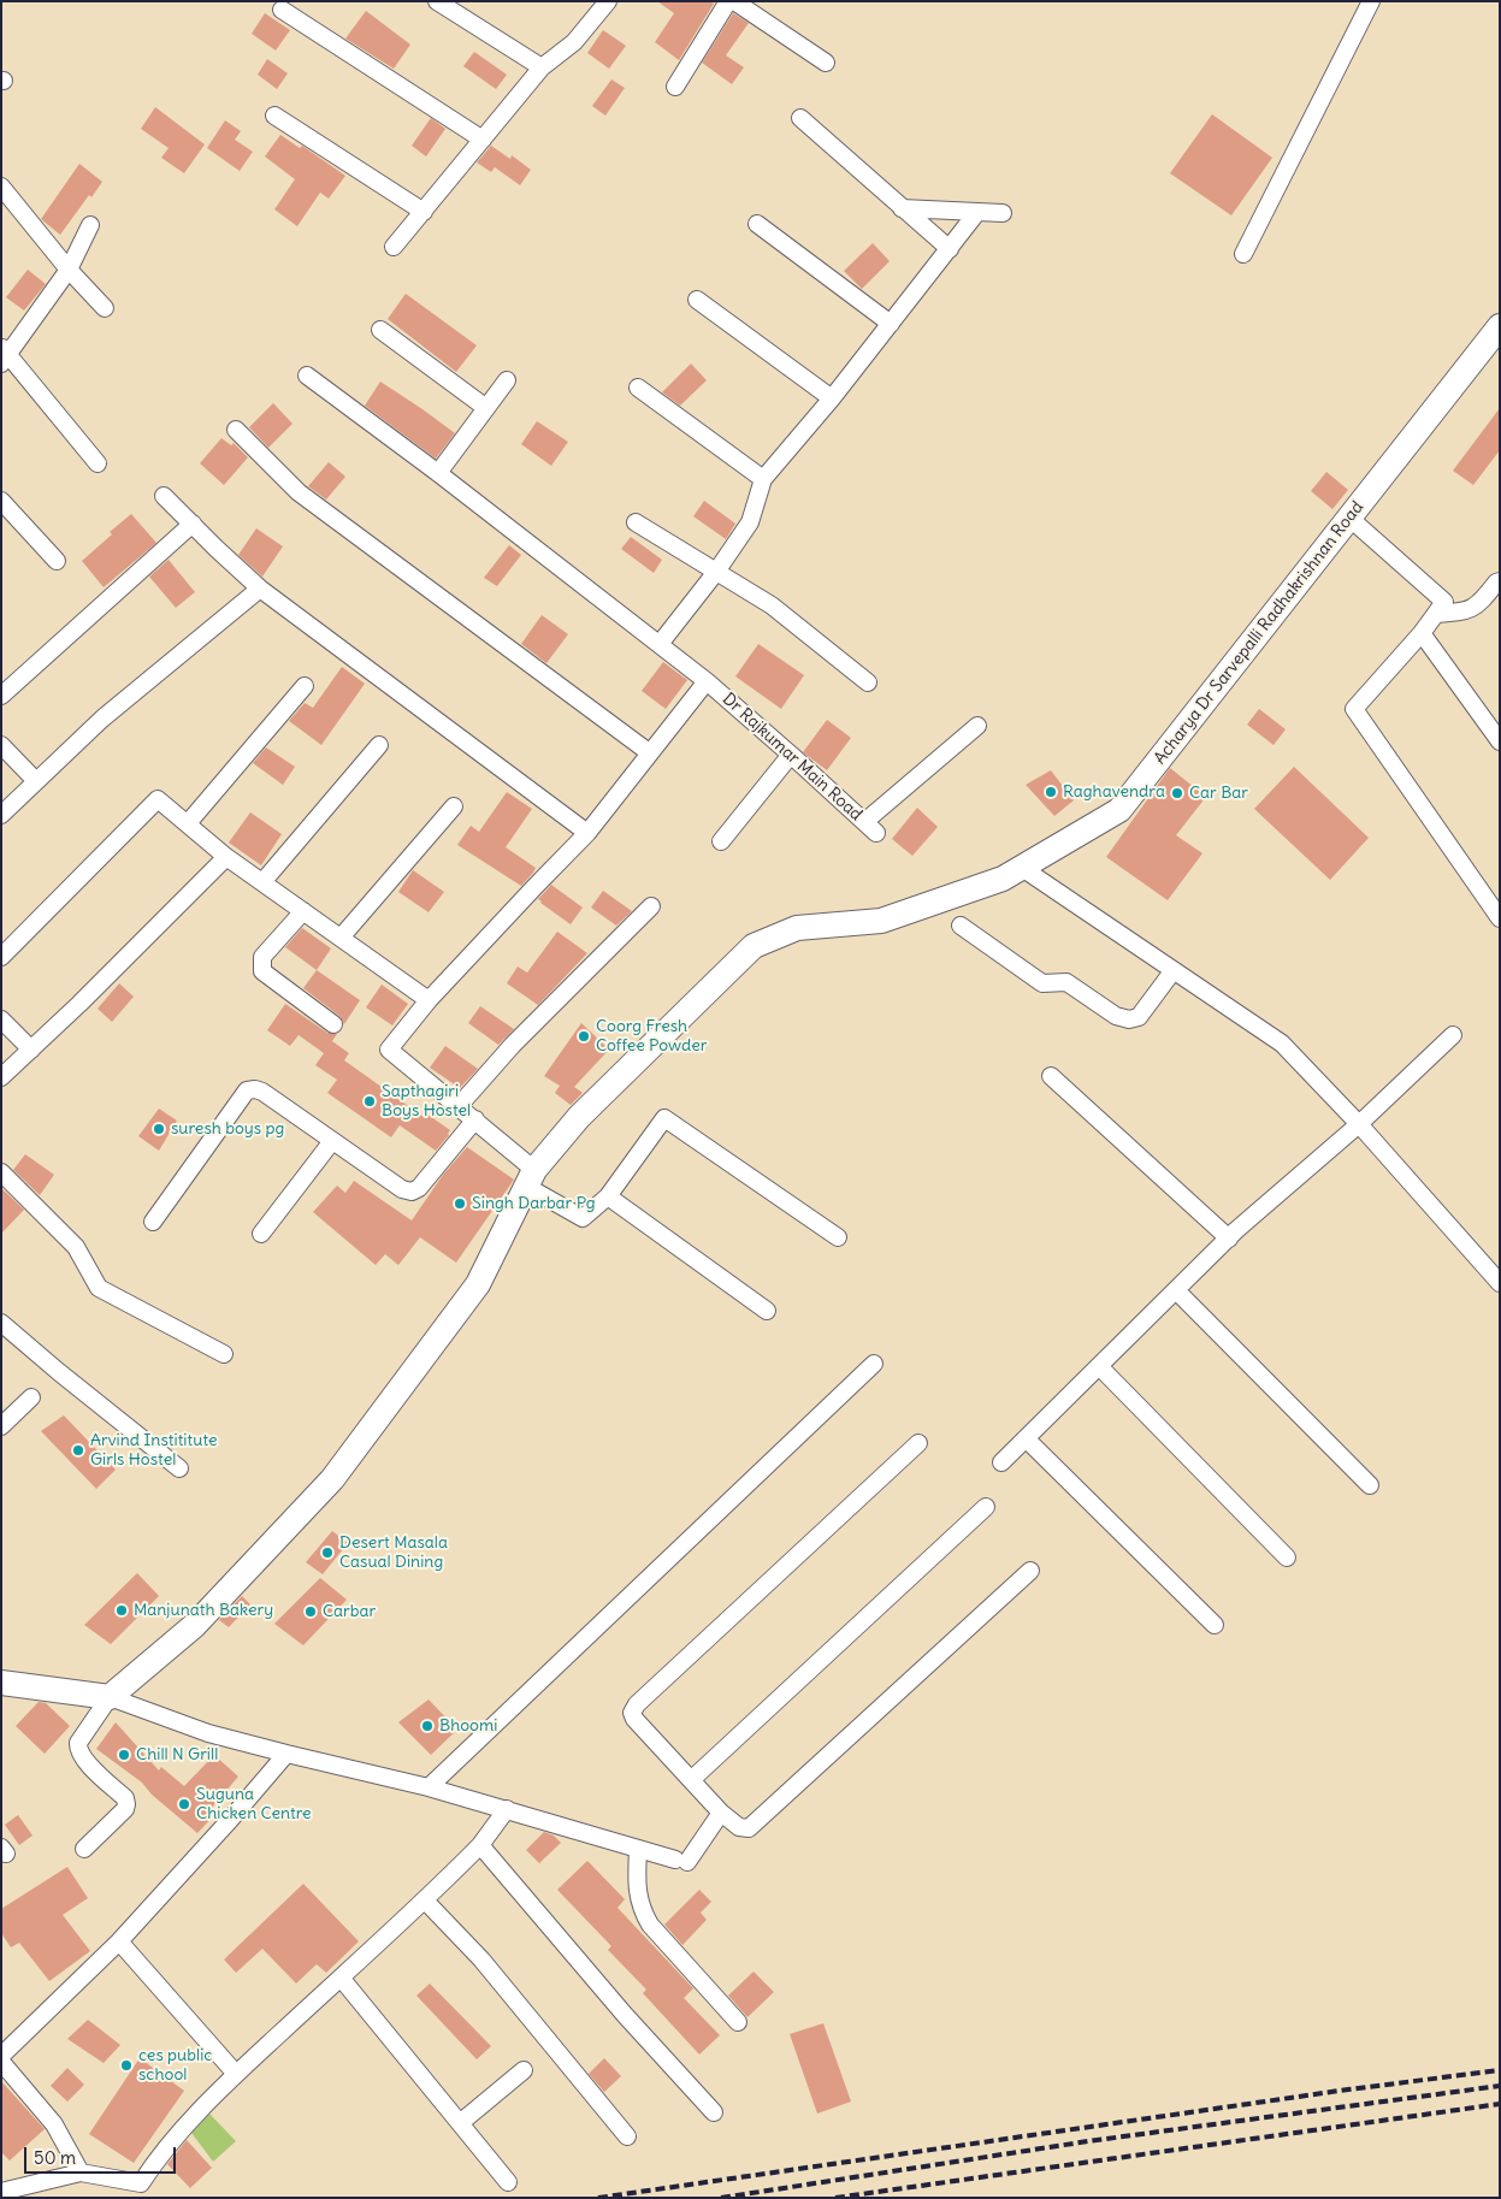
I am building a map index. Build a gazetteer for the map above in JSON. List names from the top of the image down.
{
  "streets": {
    "street": ["Acharya Dr Sarvepalli Radhakrishnan Road", "Dr Rajkumar Main Road"]
  },
  "places": [
    "Raghavendra",
    "Car Bar",
    "Coorg Fresh Coffee Powder",
    "Sapthagiri Boys Hostel",
    "suresh boys pg",
    "Singh Darbar Pg",
    "Arvind Instititute Girls Hostel",
    "Desert Masala Casual Dining",
    "Manjunath Bakery",
    "Carbar",
    "Bhoomi",
    "Chill N Grill",
    "Suguna Chicken Centre",
    "ces public school"
  ],
  "scale_bar": "50 m"
}
